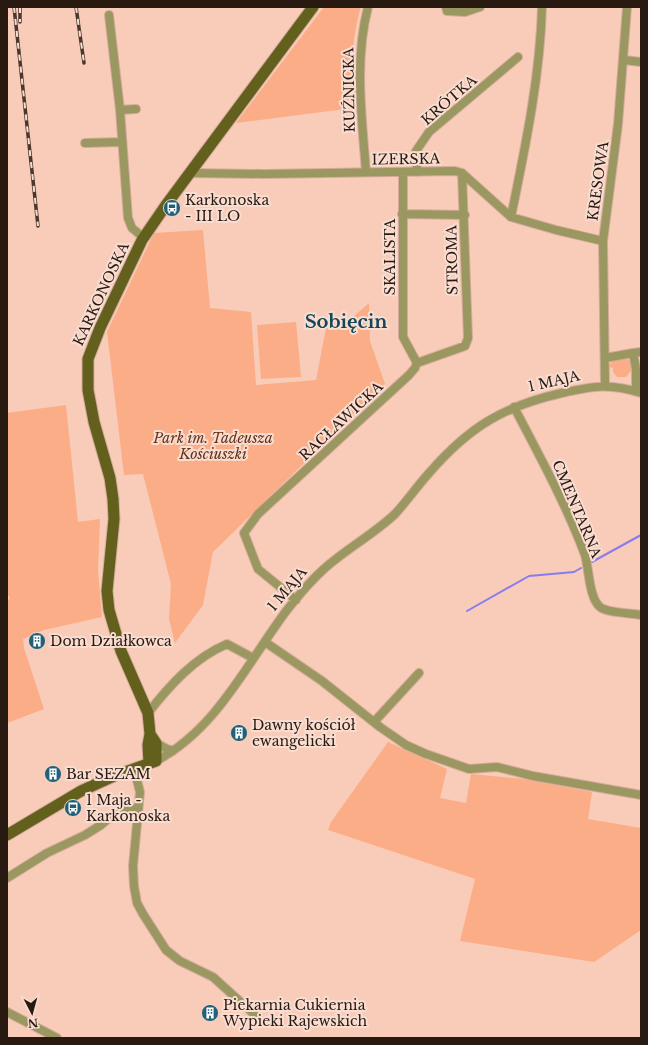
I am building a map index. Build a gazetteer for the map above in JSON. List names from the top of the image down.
{
  "streets": {
    "main road": ["KARKONOSKA", "1 MAJA"],
    "street": [
      "KUŹNICKA",
      "KRÓTKA",
      "IZERSKA",
      "KRESOWA",
      "SKALISTA",
      "STROMA",
      "RACŁAWICKA",
      "CMENTARNA"
    ]
  },
  "crossings": [
    ["KUŹNICKA", "IZERSKA"],
    ["KRÓTKA", "IZERSKA"],
    ["IZERSKA", "SKALISTA"],
    ["IZERSKA", "STROMA"],
    ["IZERSKA", "KARKONOSKA"],
    ["KRESOWA", "1 MAJA"],
    ["SKALISTA", "STROMA"],
    ["SKALISTA", "RACŁAWICKA"],
    ["STROMA", "RACŁAWICKA"],
    ["KARKONOSKA", "1 MAJA"],
    ["1 MAJA", "RACŁAWICKA"],
    ["1 MAJA", "CMENTARNA"]
  ],
  "districts": ["Sobięcin"],
  "parks": ["Park im. Tadeusza Kościuszki"],
  "places": {
    "bus stop": ["Karkonoska - III LO", "1 Maja - Karkonoska"],
    "building": [
      "Dom Działkowca",
      "Dawny kościół ewangelicki",
      "Bar SEZAM",
      "Piekarnia Cukiernia Wypieki Rajewskich"
    ]
  },
  "north": "bottom"
}
